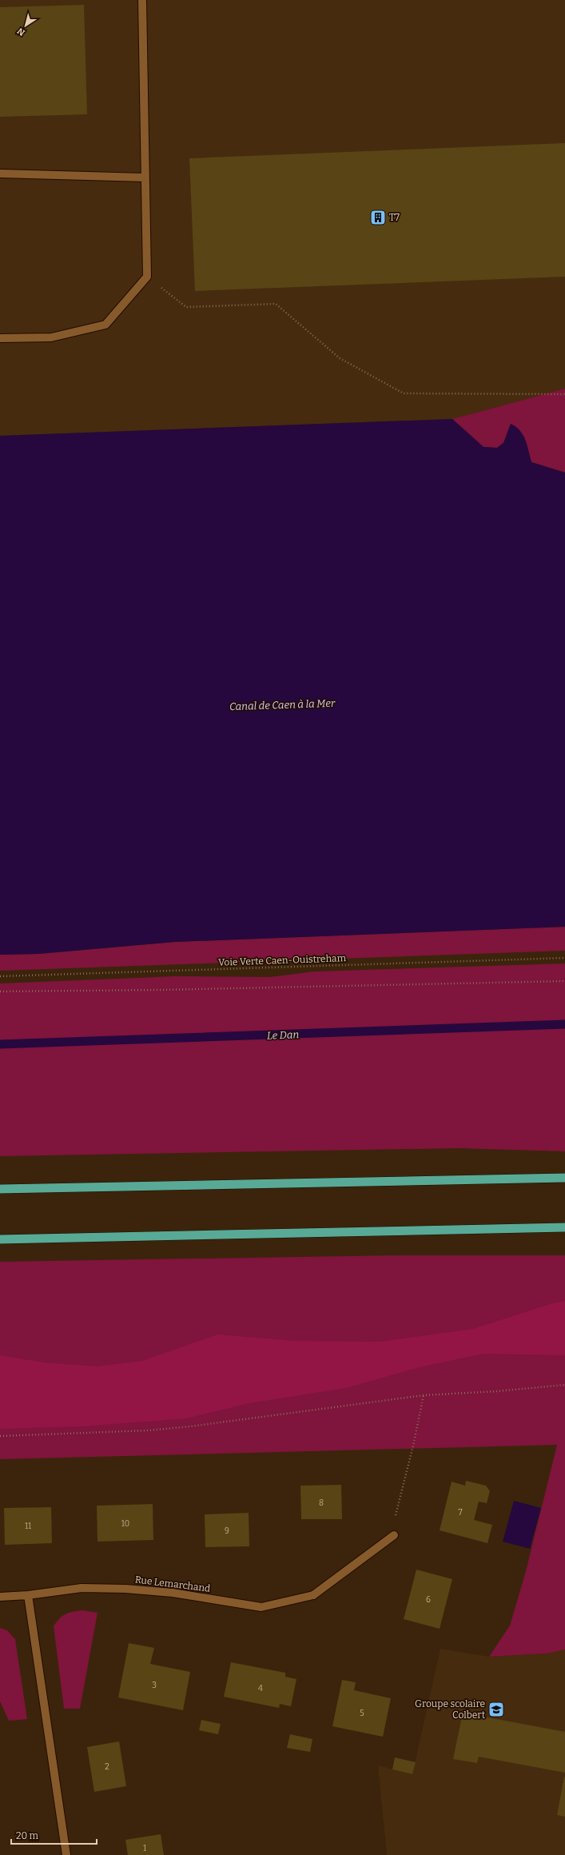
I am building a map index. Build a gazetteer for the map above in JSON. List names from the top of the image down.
{
  "streets": {
    "street": ["Rue Lemarchand"],
    "path": ["Voie Verte Caen-Ouistreham"]
  },
  "water": ["Canal de Caen à la Mer", "Le Dan"],
  "places": {
    "building": ["T7"],
    "school or university": ["Groupe scolaire Colbert"]
  },
  "house_numbers": [
    "8",
    "7",
    "10",
    "11",
    "9",
    "6",
    "3",
    "4",
    "5",
    "2",
    "1"
  ],
  "scale_bar": "20 m",
  "north": "bottom left"
}
